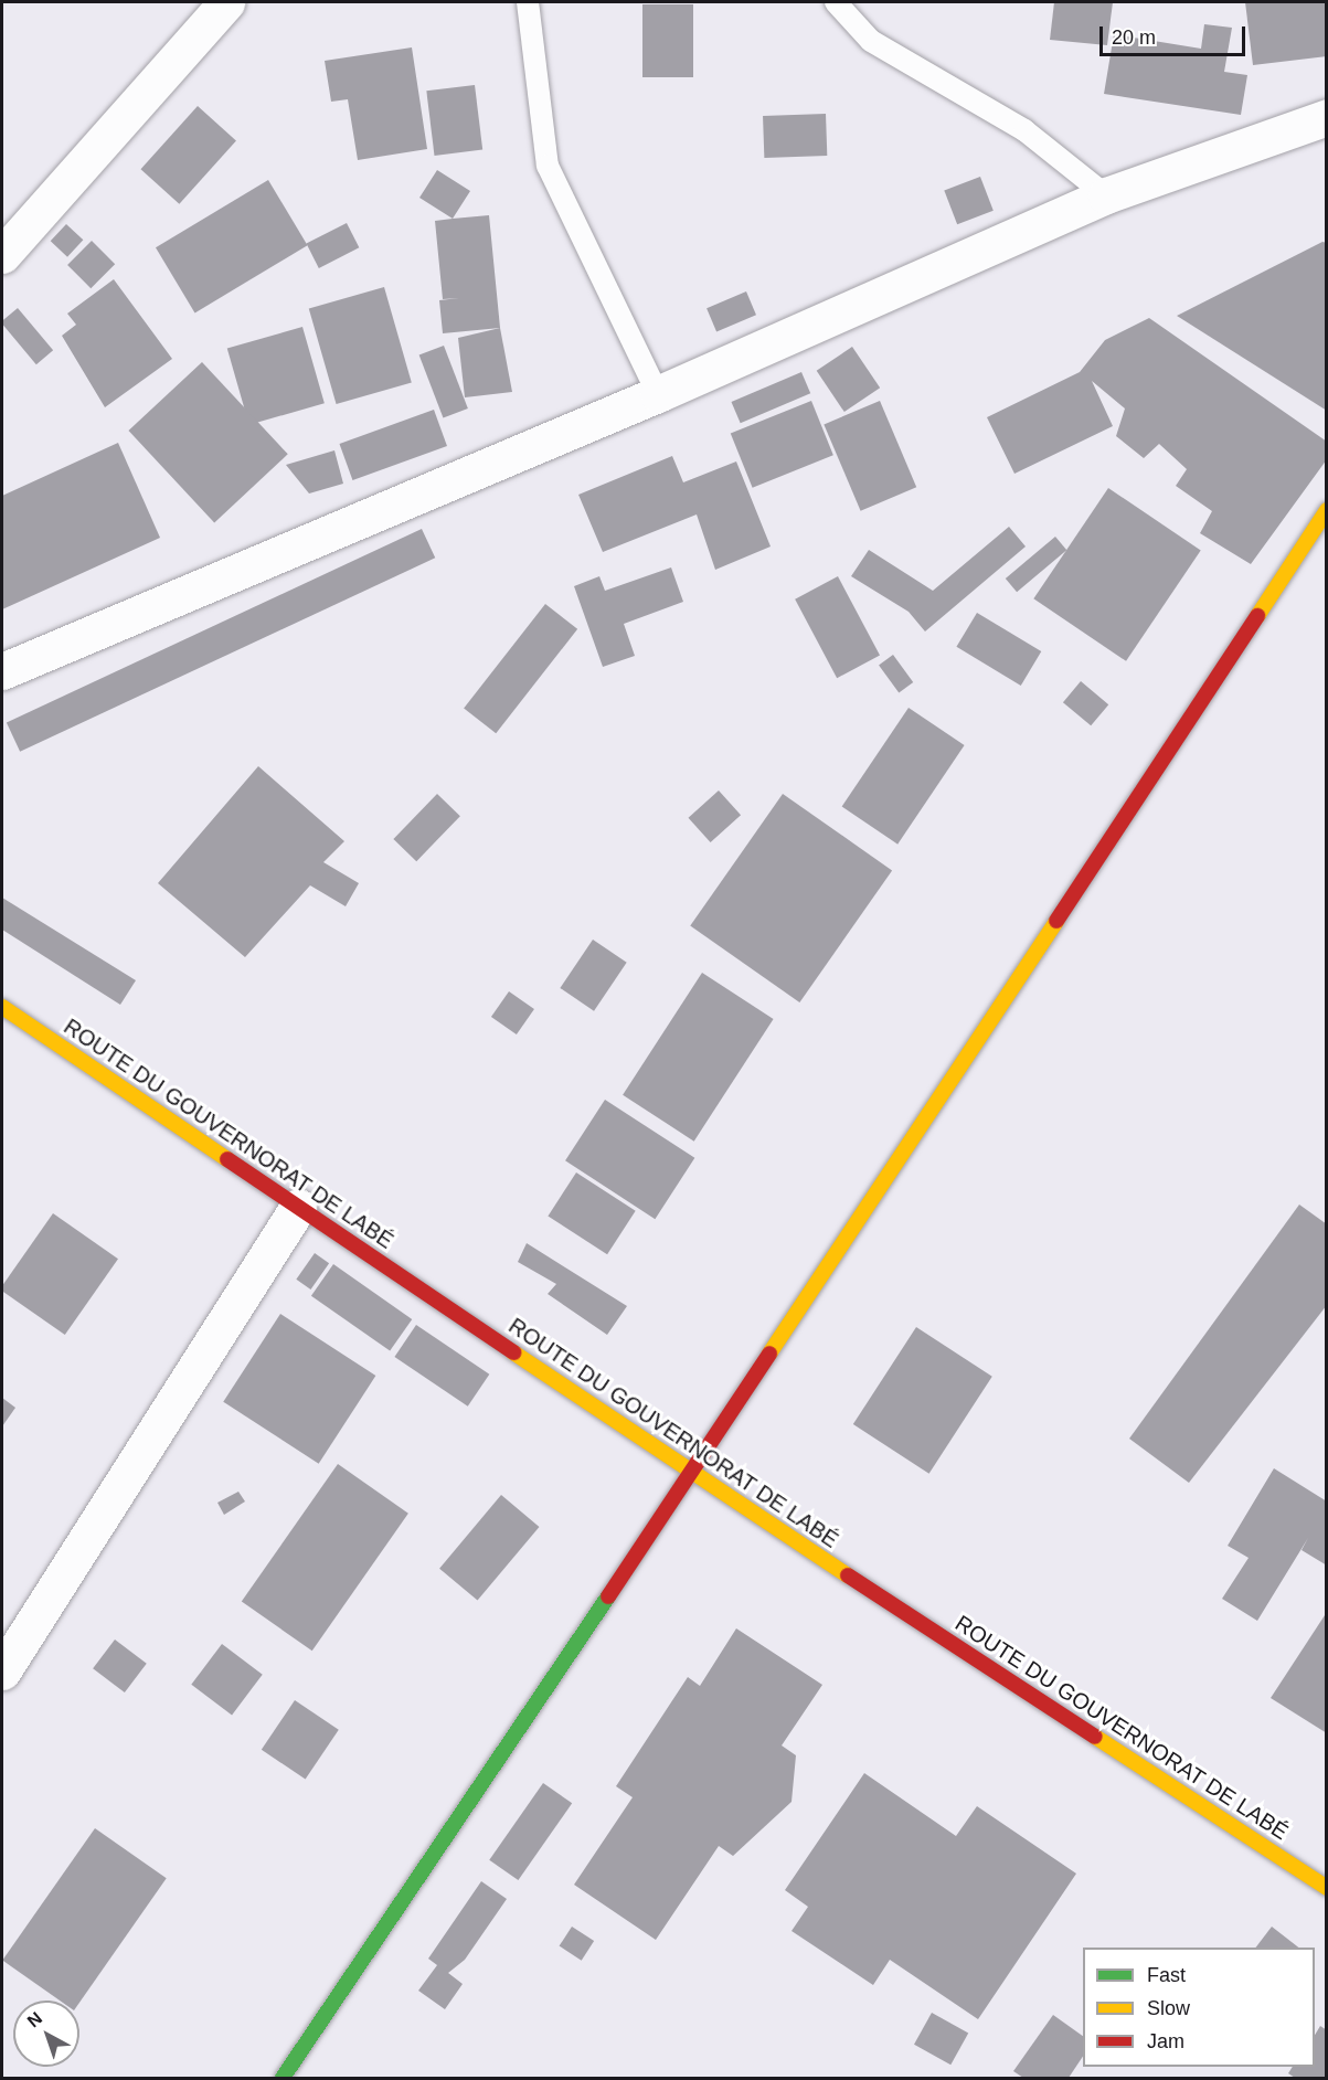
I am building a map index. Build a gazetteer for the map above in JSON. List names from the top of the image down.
{
  "streets": {
    "street": ["ROUTE DU GOUVERNORAT DE LABÉ"]
  },
  "legend": ["Fast", "Slow", "Jam"],
  "scale_bar": "20 m",
  "north": "top left"
}
